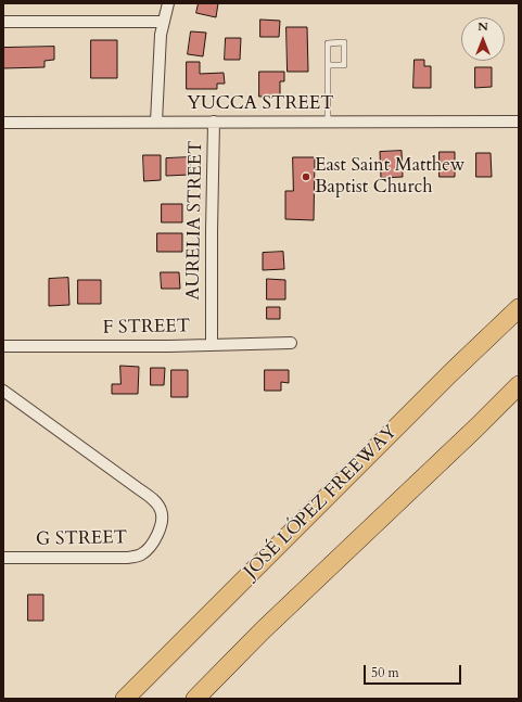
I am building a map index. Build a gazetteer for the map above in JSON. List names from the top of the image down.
{
  "streets": {
    "highway": ["JOSÉ LÓPEZ FREEWAY"],
    "street": [
      "YUCCA STREET",
      "AURELIA STREET",
      "F STREET",
      "G STREET"
    ]
  },
  "crossings": [
    ["YUCCA STREET", "AURELIA STREET"],
    ["AURELIA STREET", "F STREET"]
  ],
  "places": ["East Saint Matthew Baptist Church"],
  "scale_bar": "50 m",
  "north": "top"
}
